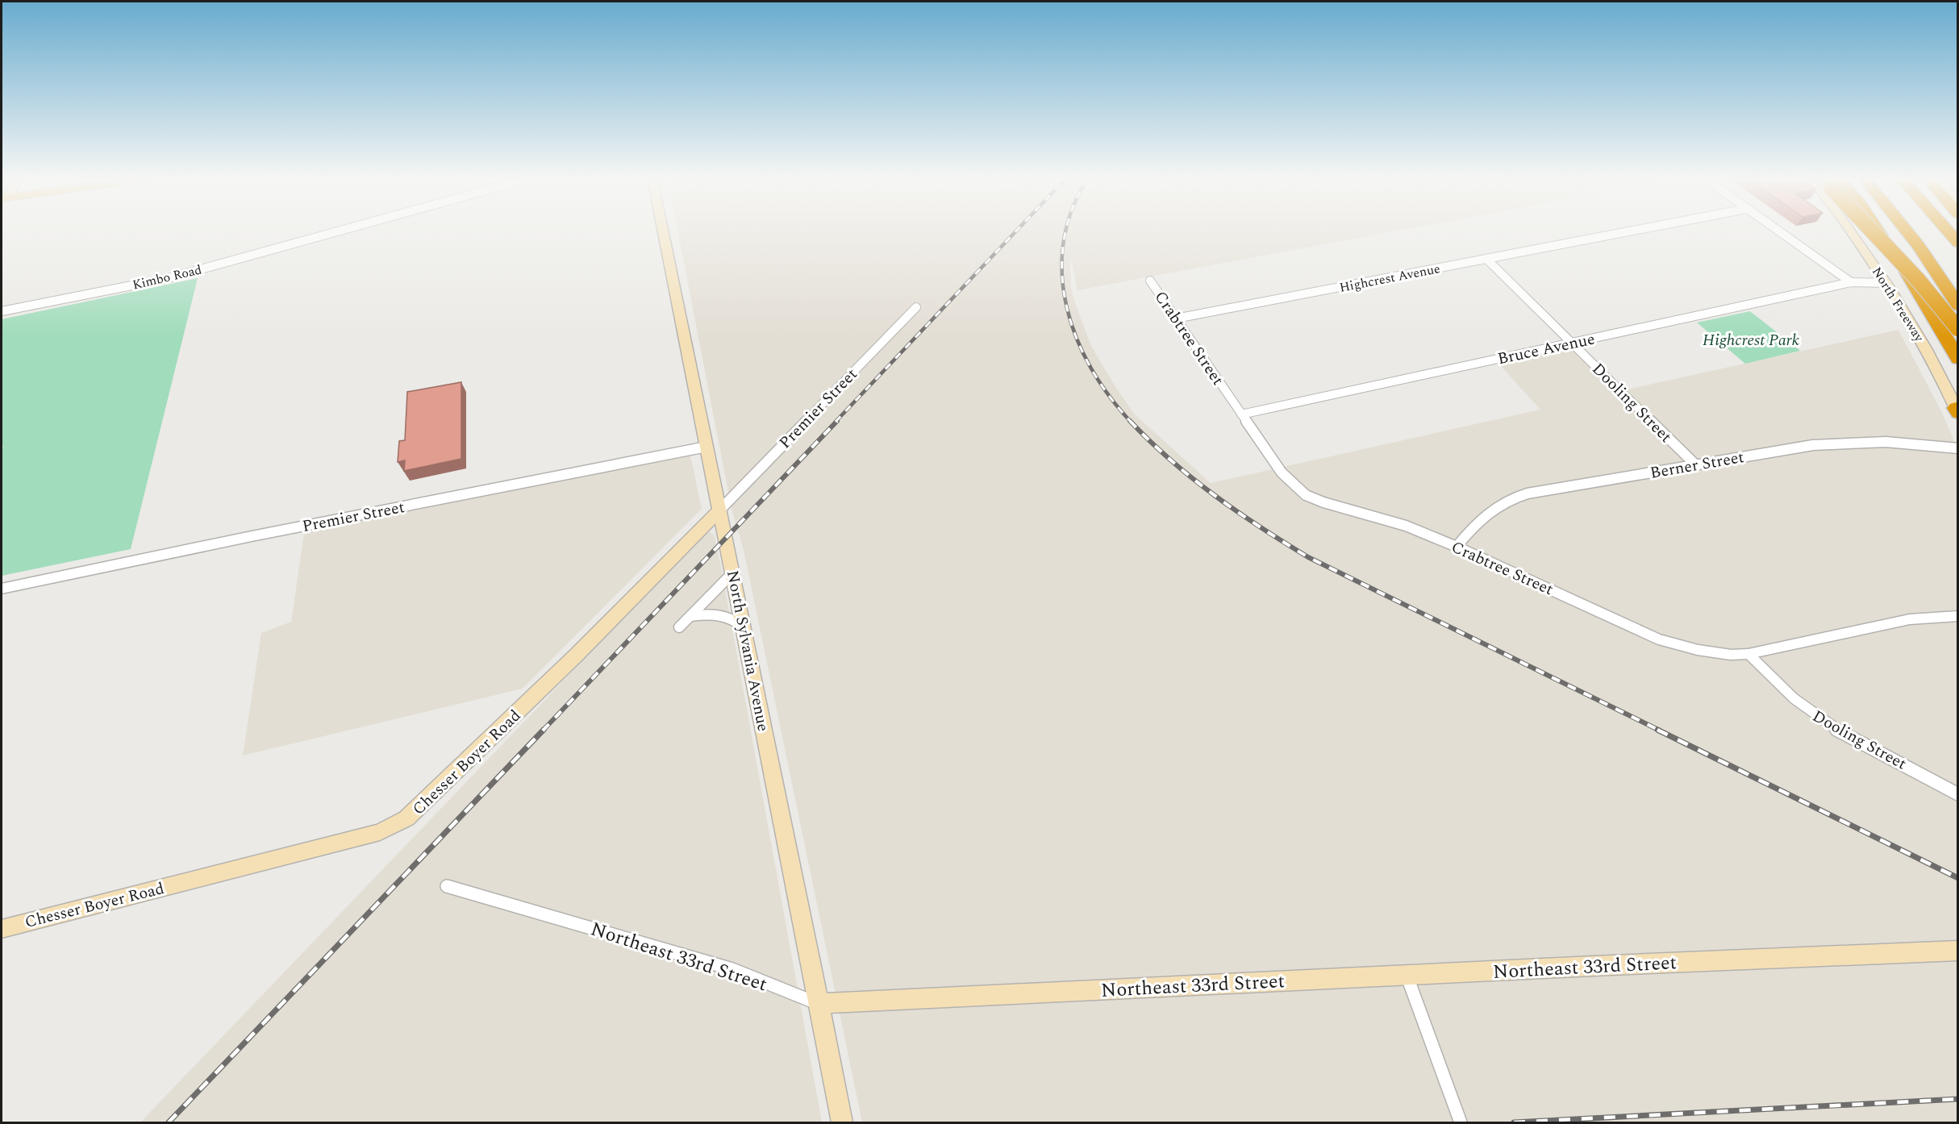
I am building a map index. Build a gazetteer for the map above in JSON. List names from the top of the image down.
{
  "streets": {
    "highway": ["North Freeway"],
    "main road": ["North Sylvania Avenue", "Chesser Boyer Road", "Northeast 33rd Street"],
    "street": [
      "Kimbo Road",
      "Highcrest Avenue",
      "Crabtree Street",
      "Bruce Avenue",
      "Dooling Street",
      "Premier Street",
      "Berner Street"
    ]
  },
  "crossings": [
    ["Highcrest Avenue", "Crabtree Street"],
    ["Highcrest Avenue", "Dooling Street"],
    ["North Freeway", "Bruce Avenue"],
    ["Crabtree Street", "Bruce Avenue"],
    ["Crabtree Street", "Dooling Street"],
    ["Crabtree Street", "Berner Street"],
    ["Bruce Avenue", "Dooling Street"],
    ["Dooling Street", "Berner Street"],
    ["Premier Street", "North Sylvania Avenue"],
    ["Premier Street", "Chesser Boyer Road"],
    ["North Sylvania Avenue", "Chesser Boyer Road"],
    ["North Sylvania Avenue", "Northeast 33rd Street"]
  ],
  "parks": ["Highcrest Park"]
}
